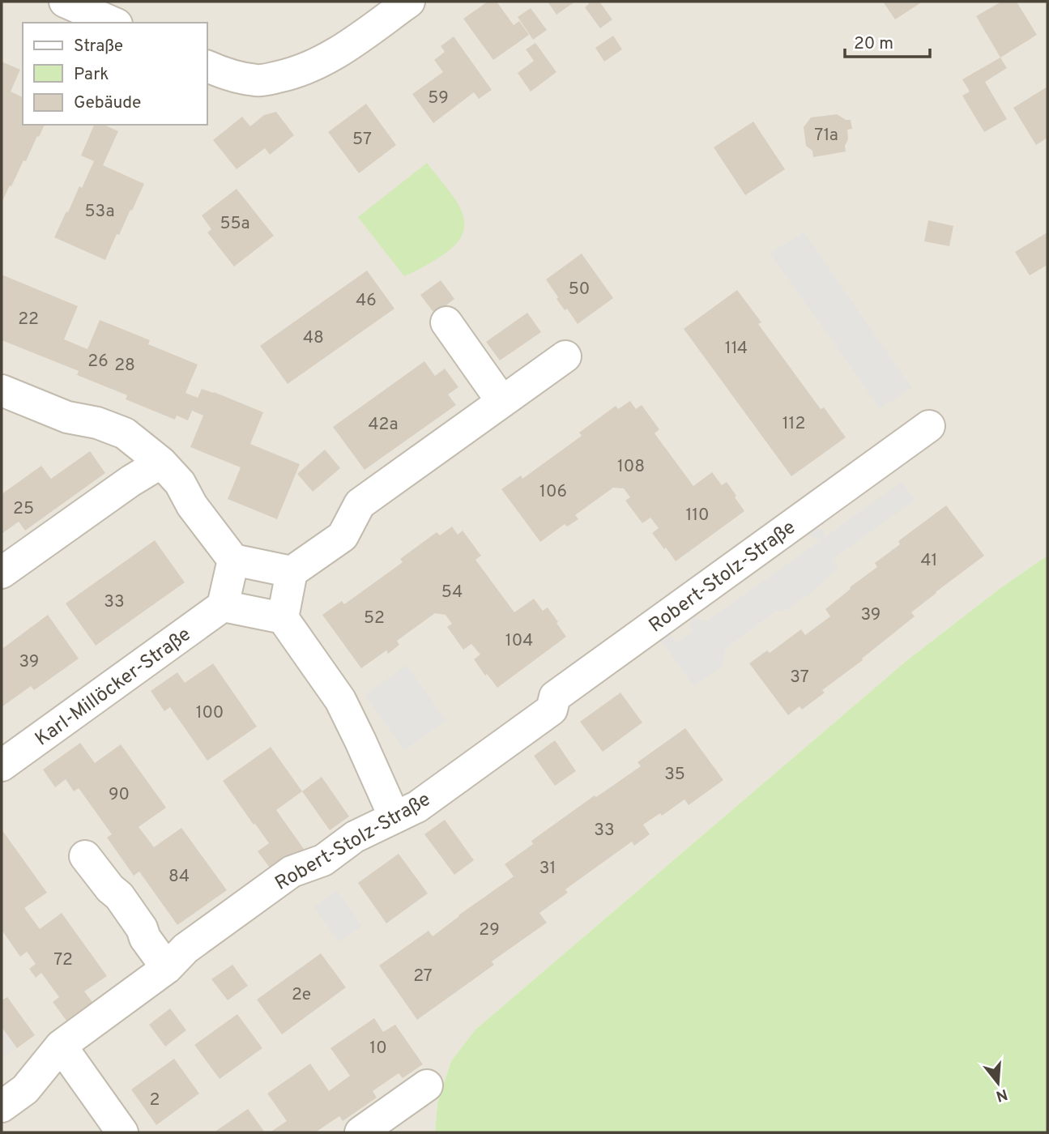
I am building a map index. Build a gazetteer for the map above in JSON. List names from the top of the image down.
{
  "streets": {
    "street": ["Robert-Stolz-Straße", "Karl-Millöcker-Straße"]
  },
  "house_numbers": [
    "59",
    "71a",
    "57",
    "53a",
    "55a",
    "50",
    "46",
    "22",
    "48",
    "114",
    "26",
    "28",
    "112",
    "42a",
    "108",
    "106",
    "25",
    "110",
    "41",
    "54",
    "33",
    "39",
    "52",
    "104",
    "39",
    "37",
    "100",
    "35",
    "90",
    "33",
    "31",
    "84",
    "29",
    "72",
    "27",
    "2e",
    "10",
    "2"
  ],
  "legend": ["Straße", "Park", "Gebäude"],
  "scale_bar": "20 m",
  "north": "bottom"
}
